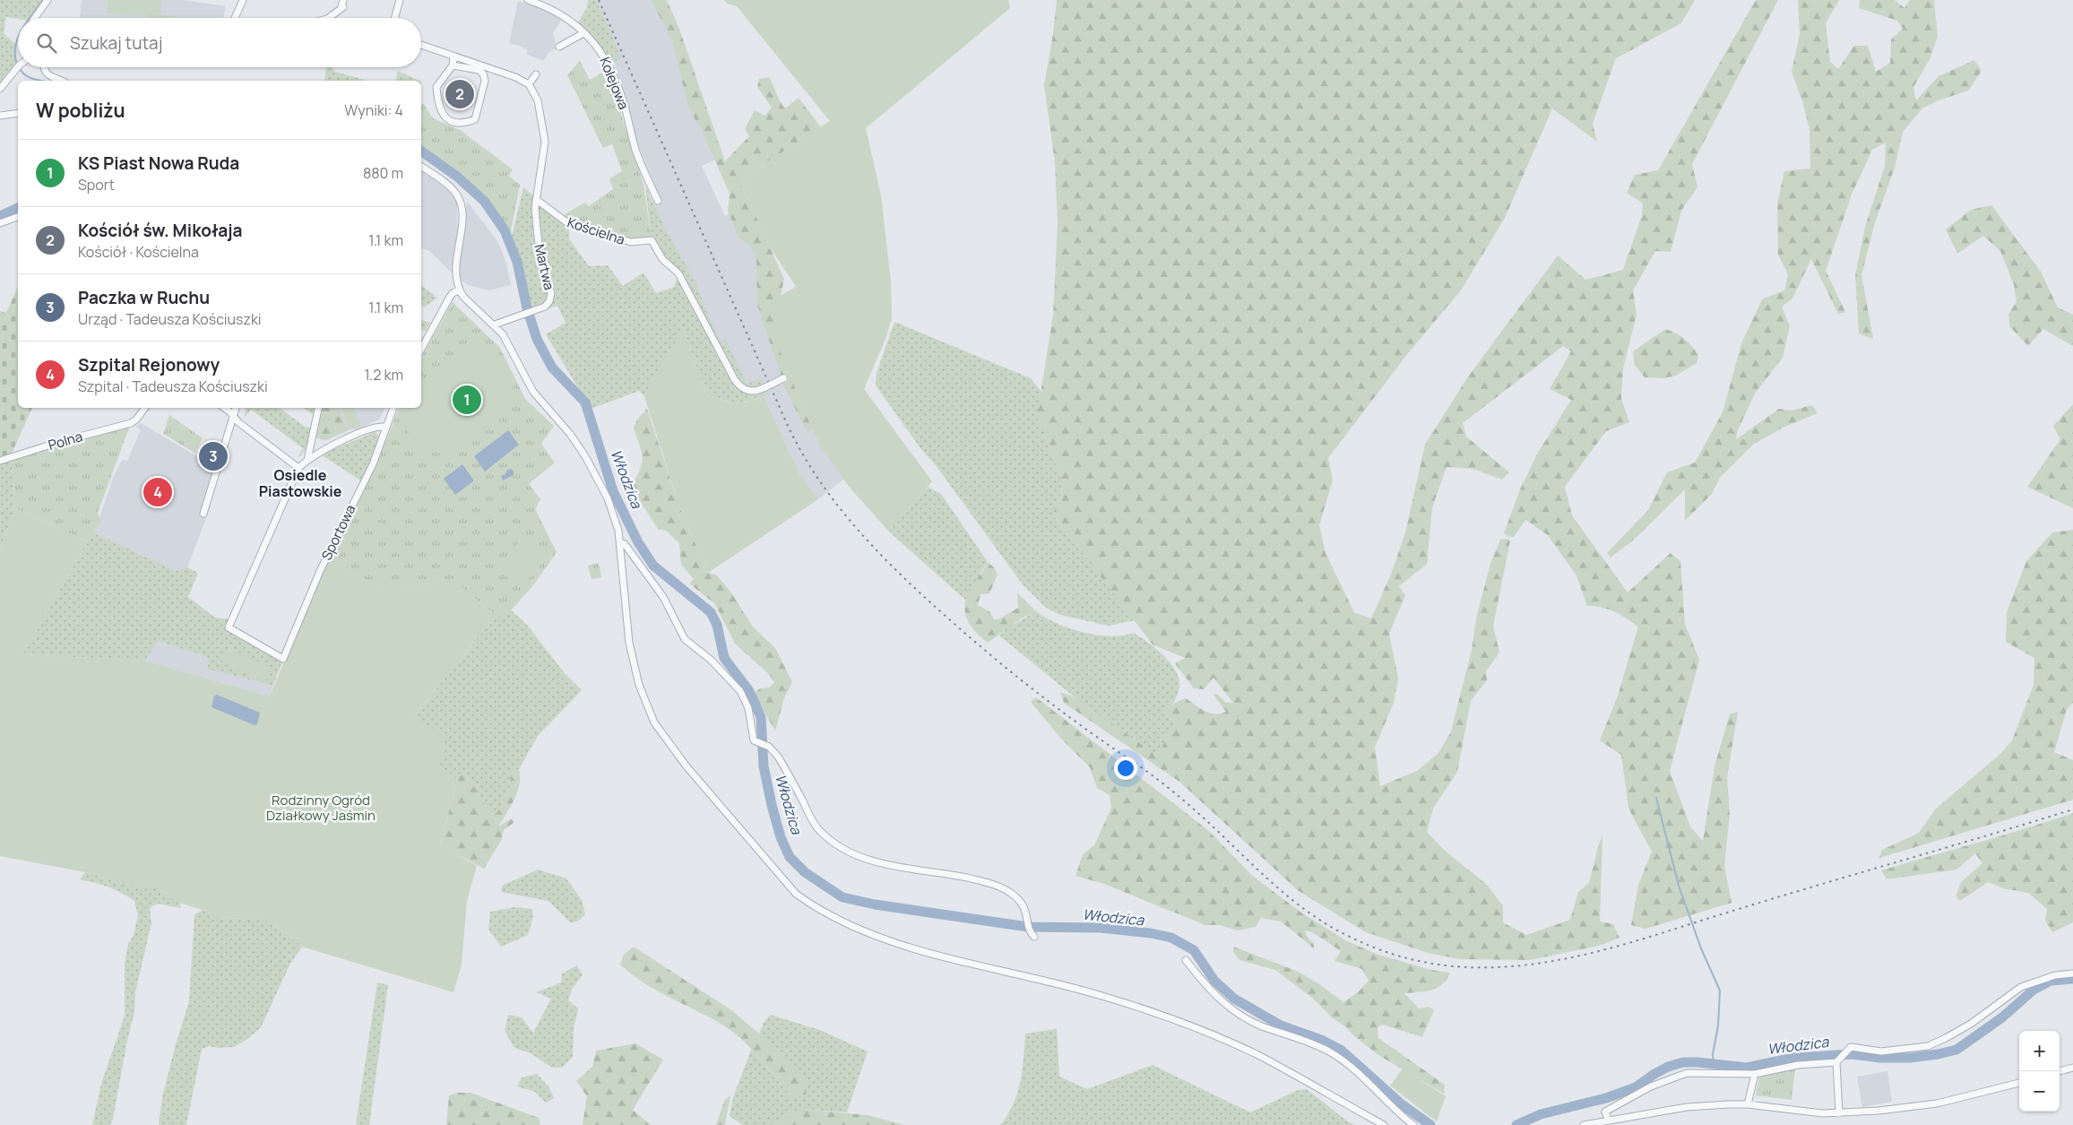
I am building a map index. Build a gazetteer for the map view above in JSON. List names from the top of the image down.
{
  "streets": {
    "street": [
      "Kolejowa",
      "Kościelna",
      "Martwa",
      "Polna",
      "Sportowa"
    ]
  },
  "crossings": [
    ["Kościelna", "Martwa"]
  ],
  "districts": ["Osiedle Piastowskie"],
  "water": ["Włodzica"],
  "parks": ["Rodzinny Ogród Działkowy Jaśmin"],
  "page": {
    "search": "Szukaj tutaj",
    "pins": [
      "2",
      "1",
      "3",
      "4"
    ],
    "heading": ["W pobliżu", "Wyniki: 4"],
    "list": [
      {
        "mark": "1",
        "name": "KS Piast Nowa Ruda",
        "note": "Sport",
        "value": "880 m"
      },
      {
        "mark": "2",
        "name": "Kościół św. Mikołaja",
        "note": "Kościół · Kościelna",
        "value": "1.1 km"
      },
      {
        "mark": "3",
        "name": "Paczka w Ruchu",
        "note": "Urząd · Tadeusza Kościuszki",
        "value": "1.1 km"
      },
      {
        "mark": "4",
        "name": "Szpital Rejonowy",
        "note": "Szpital · Tadeusza Kościuszki",
        "value": "1.2 km"
      }
    ],
    "map_buttons": ["+", "−"]
  }
}
